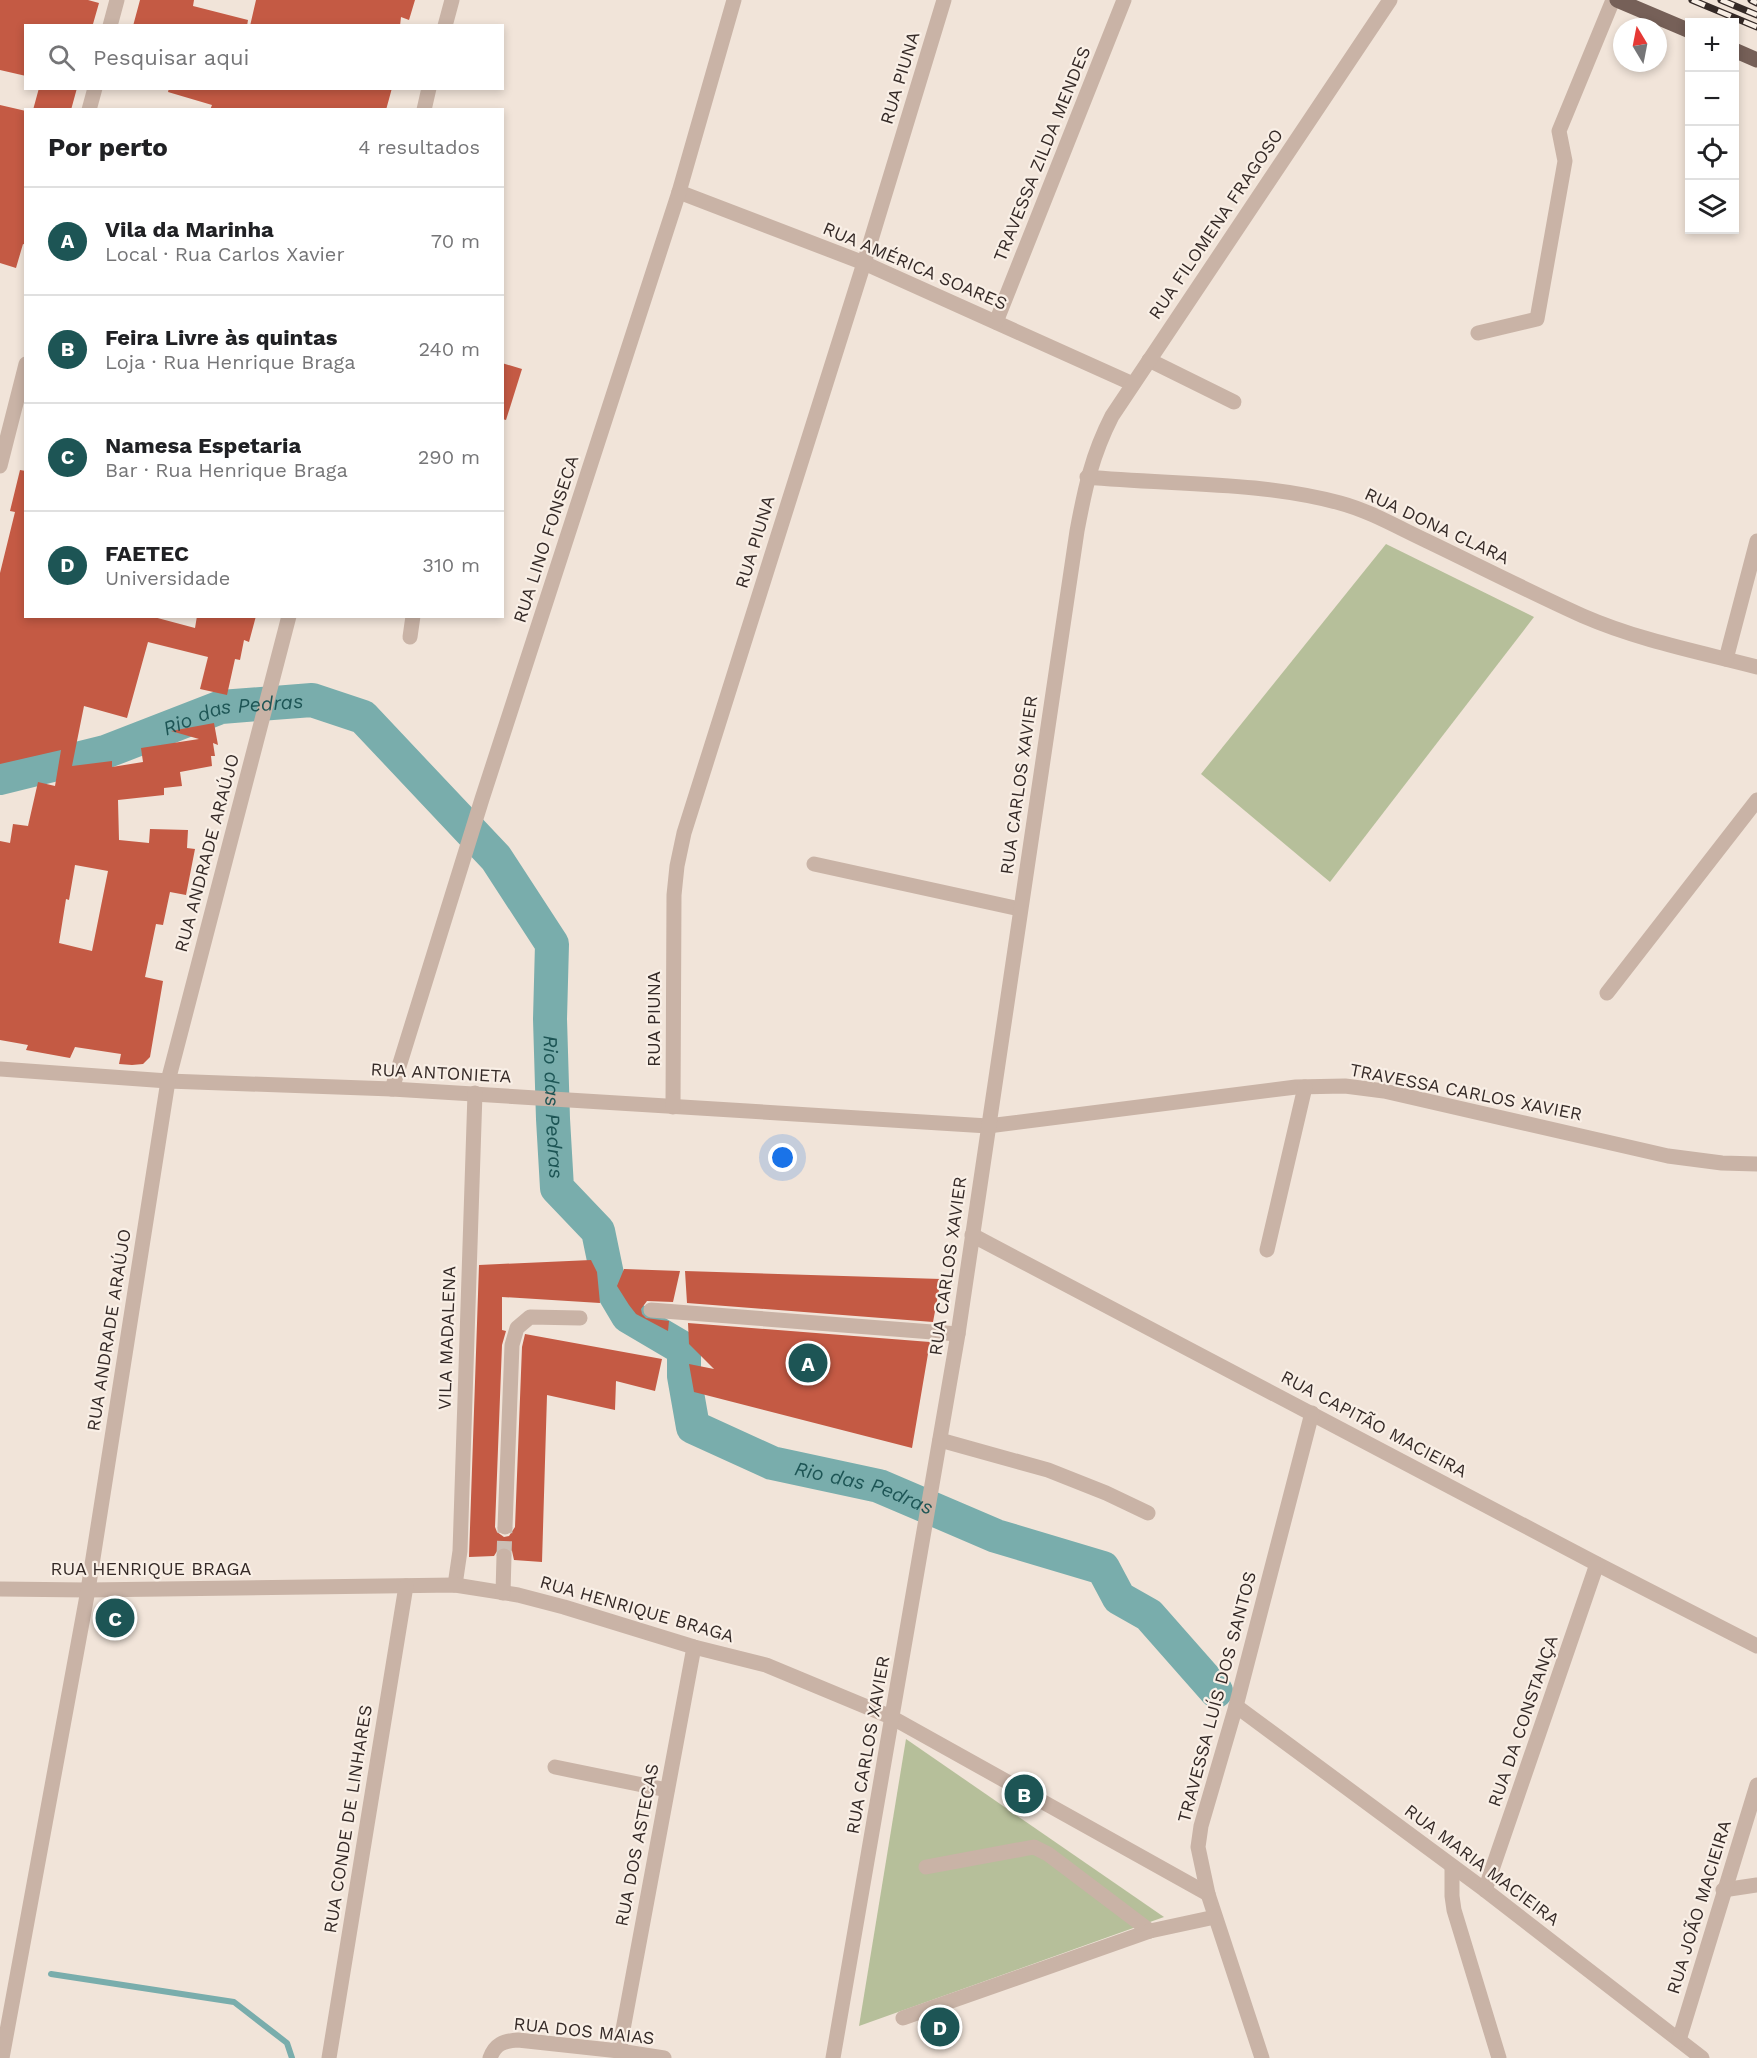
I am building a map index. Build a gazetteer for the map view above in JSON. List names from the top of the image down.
{
  "streets": {
    "street": [
      "RUA PIUNA",
      "TRAVESSA ZILDA MENDES",
      "RUA FILOMENA FRAGOSO",
      "RUA AMÉRICA SOARES",
      "RUA DONA CLARA",
      "RUA LINO FONSECA",
      "RUA CARLOS XAVIER",
      "RUA ANDRADE ARAÚJO",
      "RUA ANTONIETA",
      "TRAVESSA CARLOS XAVIER",
      "VILA MADALENA",
      "RUA CAPITÃO MACIEIRA",
      "RUA HENRIQUE BRAGA",
      "TRAVESSA LUÍS DOS SANTOS",
      "RUA DA CONSTANÇA",
      "RUA CONDE DE LINHARES",
      "RUA DOS ASTECAS",
      "RUA MARIA MACIEIRA",
      "RUA JOÃO MACIEIRA",
      "RUA DOS MAIAS"
    ]
  },
  "crossings": [
    ["RUA PIUNA", "RUA AMÉRICA SOARES"],
    ["RUA PIUNA", "RUA ANTONIETA"],
    ["TRAVESSA ZILDA MENDES", "RUA AMÉRICA SOARES"],
    ["RUA FILOMENA FRAGOSO", "RUA AMÉRICA SOARES"],
    ["RUA FILOMENA FRAGOSO", "RUA DONA CLARA"],
    ["RUA FILOMENA FRAGOSO", "RUA CARLOS XAVIER"],
    ["RUA AMÉRICA SOARES", "RUA LINO FONSECA"],
    ["RUA DONA CLARA", "RUA CARLOS XAVIER"],
    ["RUA LINO FONSECA", "RUA ANTONIETA"],
    ["RUA CARLOS XAVIER", "RUA ANTONIETA"],
    ["RUA CARLOS XAVIER", "TRAVESSA CARLOS XAVIER"],
    ["RUA CARLOS XAVIER", "RUA CAPITÃO MACIEIRA"],
    ["RUA CARLOS XAVIER", "RUA HENRIQUE BRAGA"],
    ["RUA ANDRADE ARAÚJO", "RUA ANTONIETA"],
    ["RUA ANDRADE ARAÚJO", "RUA HENRIQUE BRAGA"],
    ["RUA ANTONIETA", "TRAVESSA CARLOS XAVIER"],
    ["RUA ANTONIETA", "VILA MADALENA"],
    ["VILA MADALENA", "RUA HENRIQUE BRAGA"],
    ["RUA CAPITÃO MACIEIRA", "TRAVESSA LUÍS DOS SANTOS"],
    ["RUA CAPITÃO MACIEIRA", "RUA DA CONSTANÇA"],
    ["RUA HENRIQUE BRAGA", "TRAVESSA LUÍS DOS SANTOS"],
    ["RUA HENRIQUE BRAGA", "RUA CONDE DE LINHARES"],
    ["RUA HENRIQUE BRAGA", "RUA DOS ASTECAS"],
    ["TRAVESSA LUÍS DOS SANTOS", "RUA MARIA MACIEIRA"],
    ["RUA DA CONSTANÇA", "RUA MARIA MACIEIRA"],
    ["RUA DOS ASTECAS", "RUA DOS MAIAS"],
    ["RUA MARIA MACIEIRA", "RUA JOÃO MACIEIRA"]
  ],
  "water": ["Rio das Pedras"],
  "north": "top",
  "page": {
    "map_buttons": ["+", "−"],
    "search": "Pesquisar aqui",
    "heading": ["Por perto", "4 resultados"],
    "list": [
      {
        "mark": "A",
        "name": "Vila da Marinha",
        "note": "Local · Rua Carlos Xavier",
        "value": "70 m"
      },
      {
        "mark": "B",
        "name": "Feira Livre às quintas",
        "note": "Loja · Rua Henrique Braga",
        "value": "240 m"
      },
      {
        "mark": "C",
        "name": "Namesa Espetaria",
        "note": "Bar · Rua Henrique Braga",
        "value": "290 m"
      },
      {
        "mark": "D",
        "name": "FAETEC",
        "note": "Universidade",
        "value": "310 m"
      }
    ],
    "pins": [
      "A",
      "C",
      "B",
      "D"
    ]
  }
}
